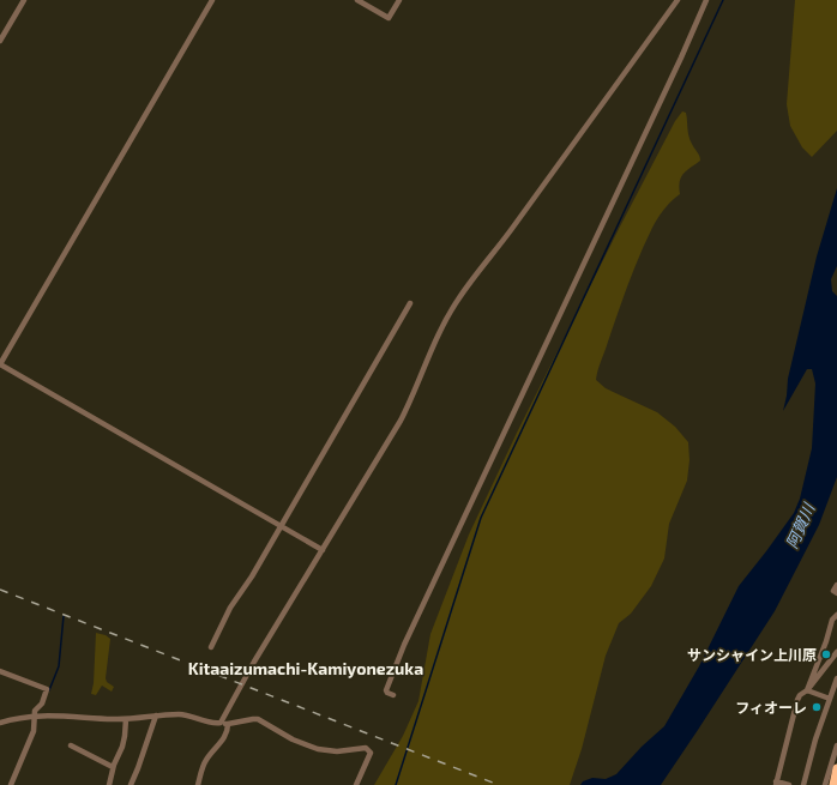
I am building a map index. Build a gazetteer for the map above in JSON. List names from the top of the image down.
{
  "districts": ["Kitaaizumachi-Kamiyonezuka"],
  "water": ["阿賀川"],
  "places": ["サンシャイン上川原", "フィオーレ"]
}
